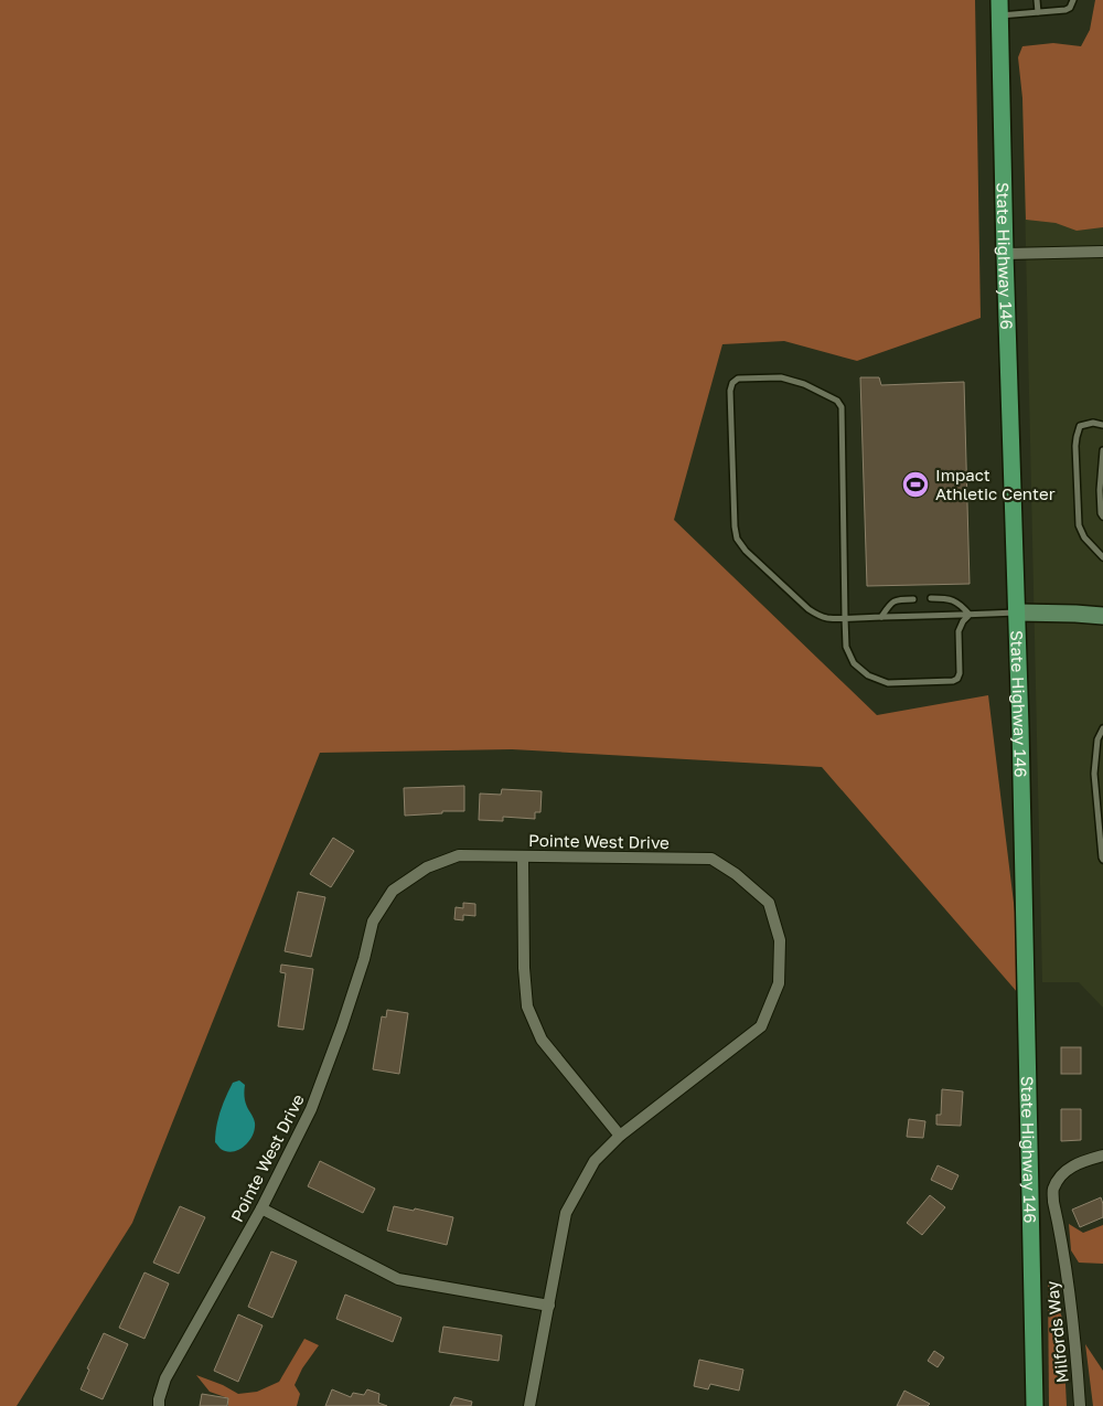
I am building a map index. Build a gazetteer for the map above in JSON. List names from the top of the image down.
{
  "streets": {
    "main road": ["State Highway 146"],
    "street": ["Pointe West Drive", "Milfords Way"]
  },
  "places": {
    "sports": ["Impact Athletic Center"]
  }
}
